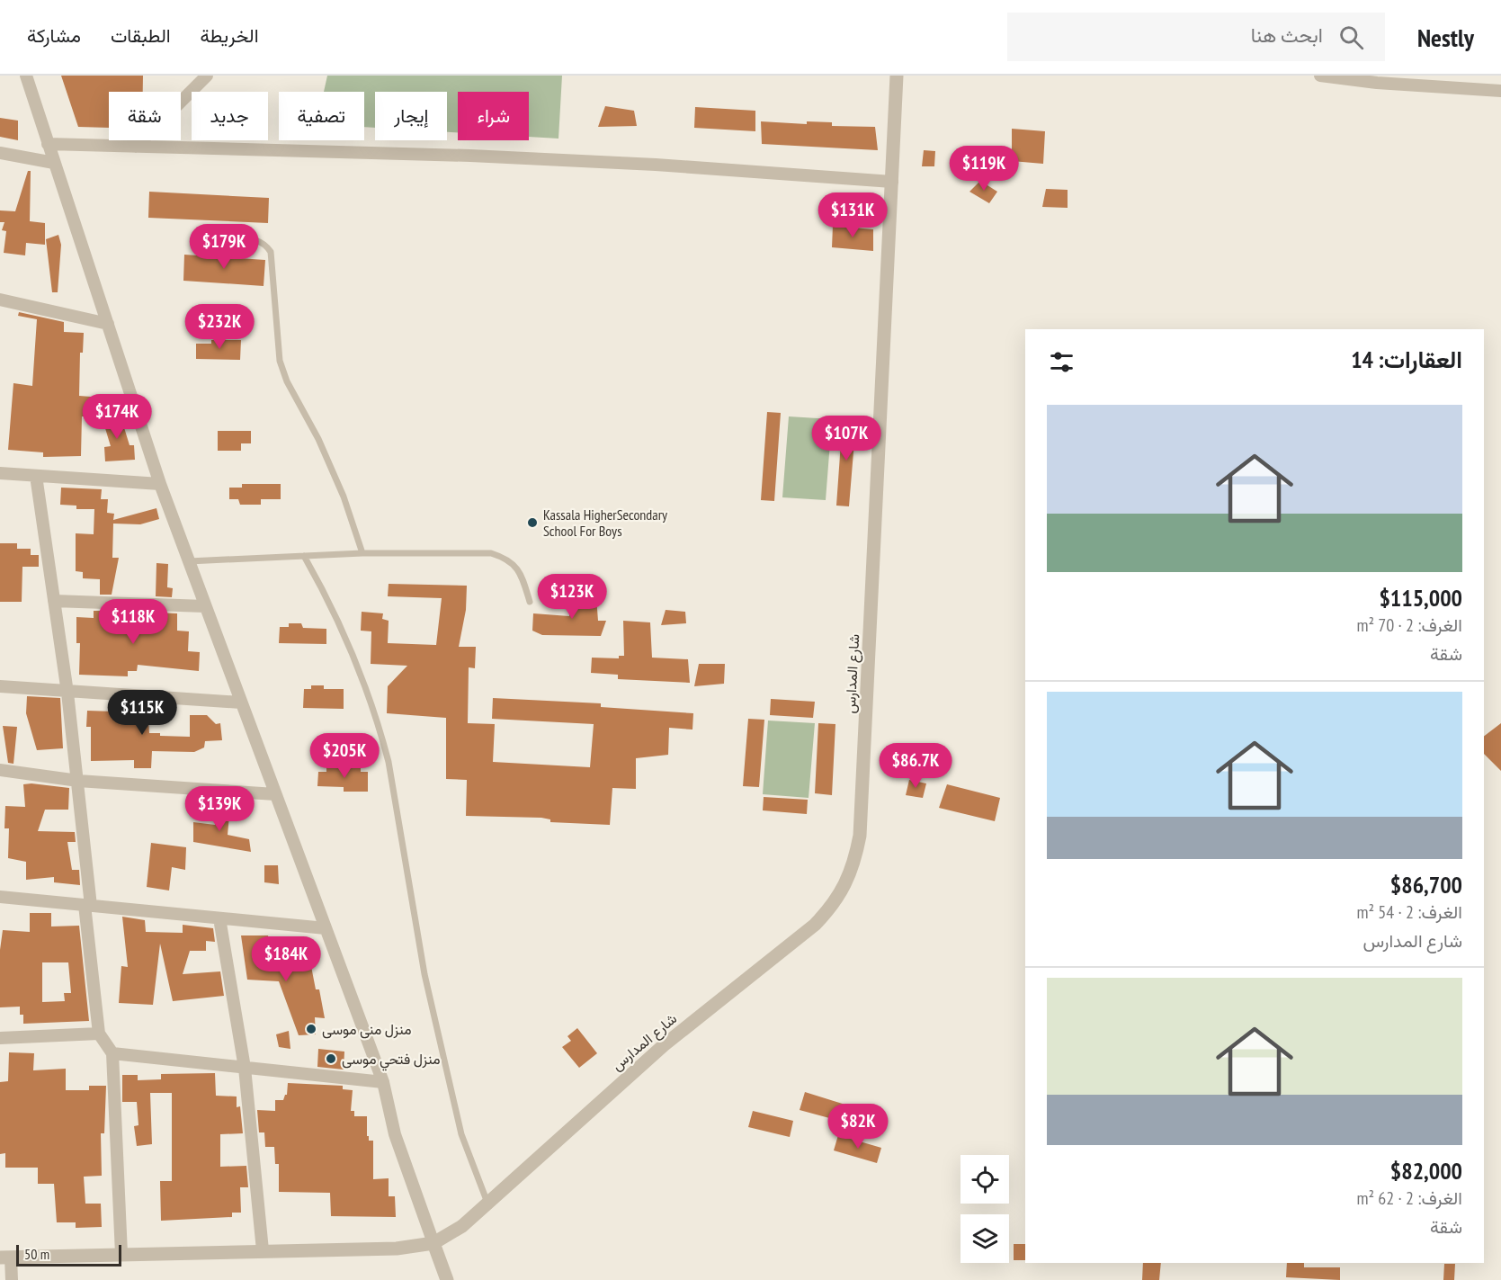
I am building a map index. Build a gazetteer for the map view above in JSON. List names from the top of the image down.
{
  "streets": {
    "street": ["شارع المدارس"]
  },
  "places": ["Kassala HigherSecondary School For Boys", "منزل منى موسى", "منزل فتحي موسى"],
  "scale_bar": "50 m",
  "page": {
    "header": "Nestly",
    "search": "ابحث هنا",
    "nav": ["الخريطة", "الطبقات", "مشاركة"],
    "chip": [
      "شراء",
      "إيجار",
      "تصفية",
      "جديد",
      "شقة"
    ],
    "price": [
      "$119K",
      "$131K",
      "$179K",
      "$232K",
      "$174K",
      "$107K",
      "$123K",
      "$118K",
      "$115K",
      "$205K",
      "$86.7K",
      "$139K",
      "$184K",
      "$82K"
    ],
    "heading": "العقارات: 14",
    "list": [
      {
        "name": "$115,000",
        "note": "الغرف: 2 · 70 m² · شقة"
      },
      {
        "name": "$86,700",
        "note": "الغرف: 2 · 54 m² · شارع المدارس"
      },
      {
        "name": "$82,000",
        "note": "الغرف: 2 · 62 m² · شقة"
      }
    ],
    "scale": "50 m"
  }
}
